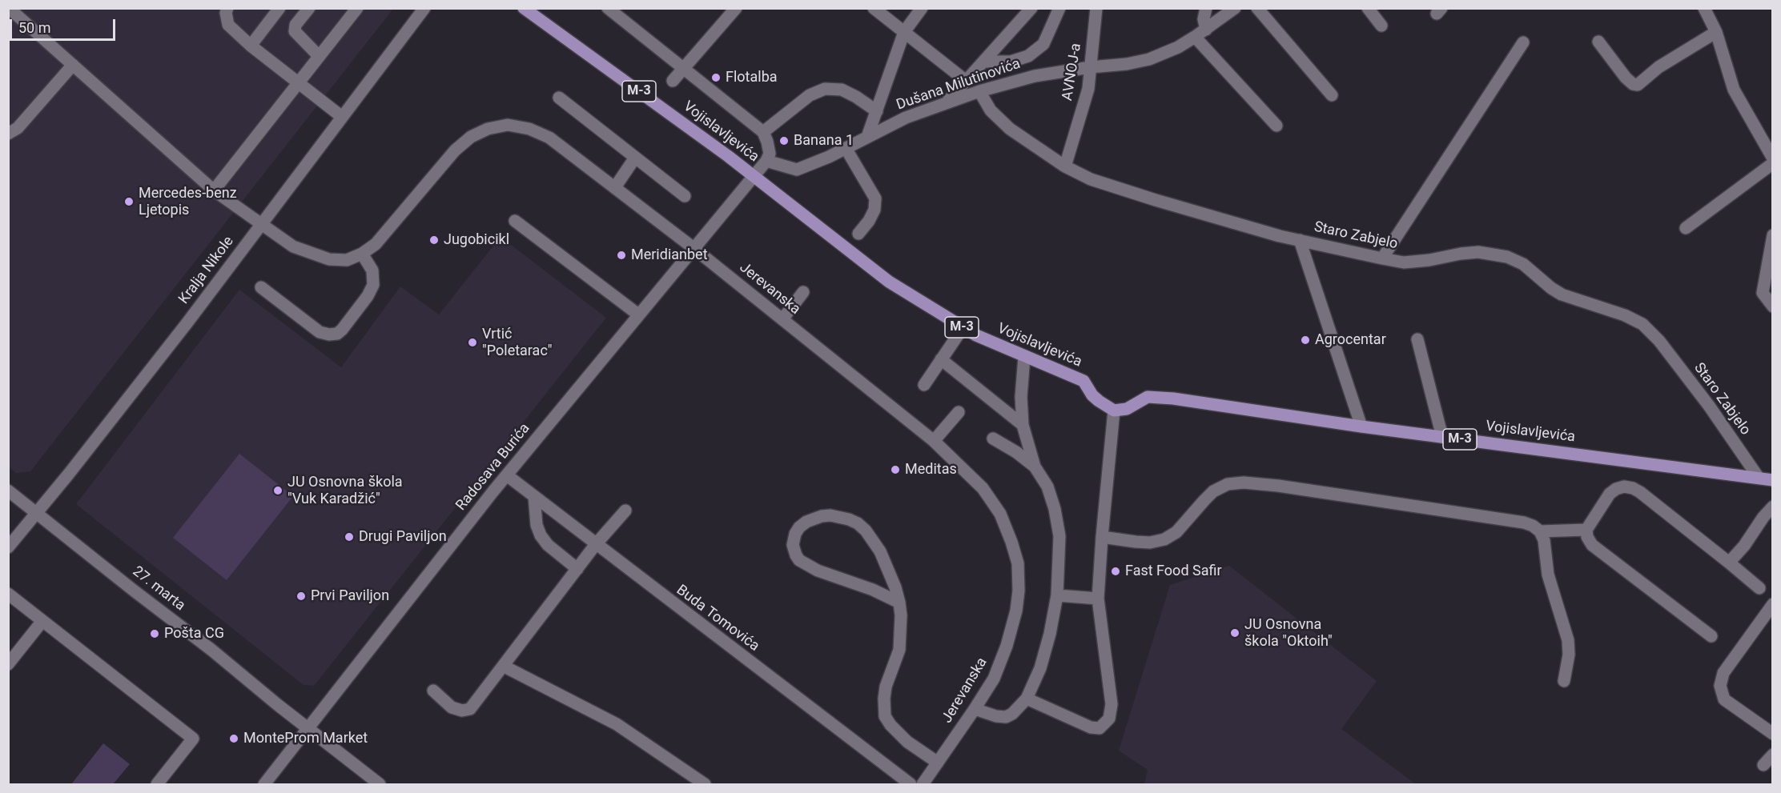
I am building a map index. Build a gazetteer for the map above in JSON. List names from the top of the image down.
{
  "streets": {
    "main road": ["M-3", "Vojislavljevića"],
    "street": [
      "AVNOJ-a",
      "Dušana Milutinovića",
      "Staro Zabjelo",
      "Kralja Nikole",
      "Jerevanska",
      "Radosava Burića",
      "27. marta",
      "Buda Tomovića"
    ]
  },
  "crossings": [
    ["AVNOJ-a", "Dušana Milutinovića"],
    ["AVNOJ-a", "Staro Zabjelo"],
    ["Dušana Milutinovića", "Staro Zabjelo"],
    ["Vojislavljevića", "Staro Zabjelo"],
    ["Vojislavljevića", "Radosava Burića"],
    ["Kralja Nikole", "Jerevanska"],
    ["Kralja Nikole", "27. marta"],
    ["Jerevanska", "Radosava Burića"],
    ["Radosava Burića", "27. marta"],
    ["Radosava Burića", "Buda Tomovića"]
  ],
  "places": [
    "Flotalba",
    "Banana 1",
    "Mercedes-benz Ljetopis",
    "Jugobicikl",
    "Meridianbet",
    "Agrocentar",
    "Vrtić \"Poletarac\"",
    "Meditas",
    "JU Osnovna škola \"Vuk Karadžić\"",
    "Drugi Paviljon",
    "Fast Food Safir",
    "Prvi Paviljon",
    "JU Osnovna škola \"Oktoih\"",
    "Pošta CG",
    "MonteProm Market"
  ],
  "scale_bar": "50 m"
}
